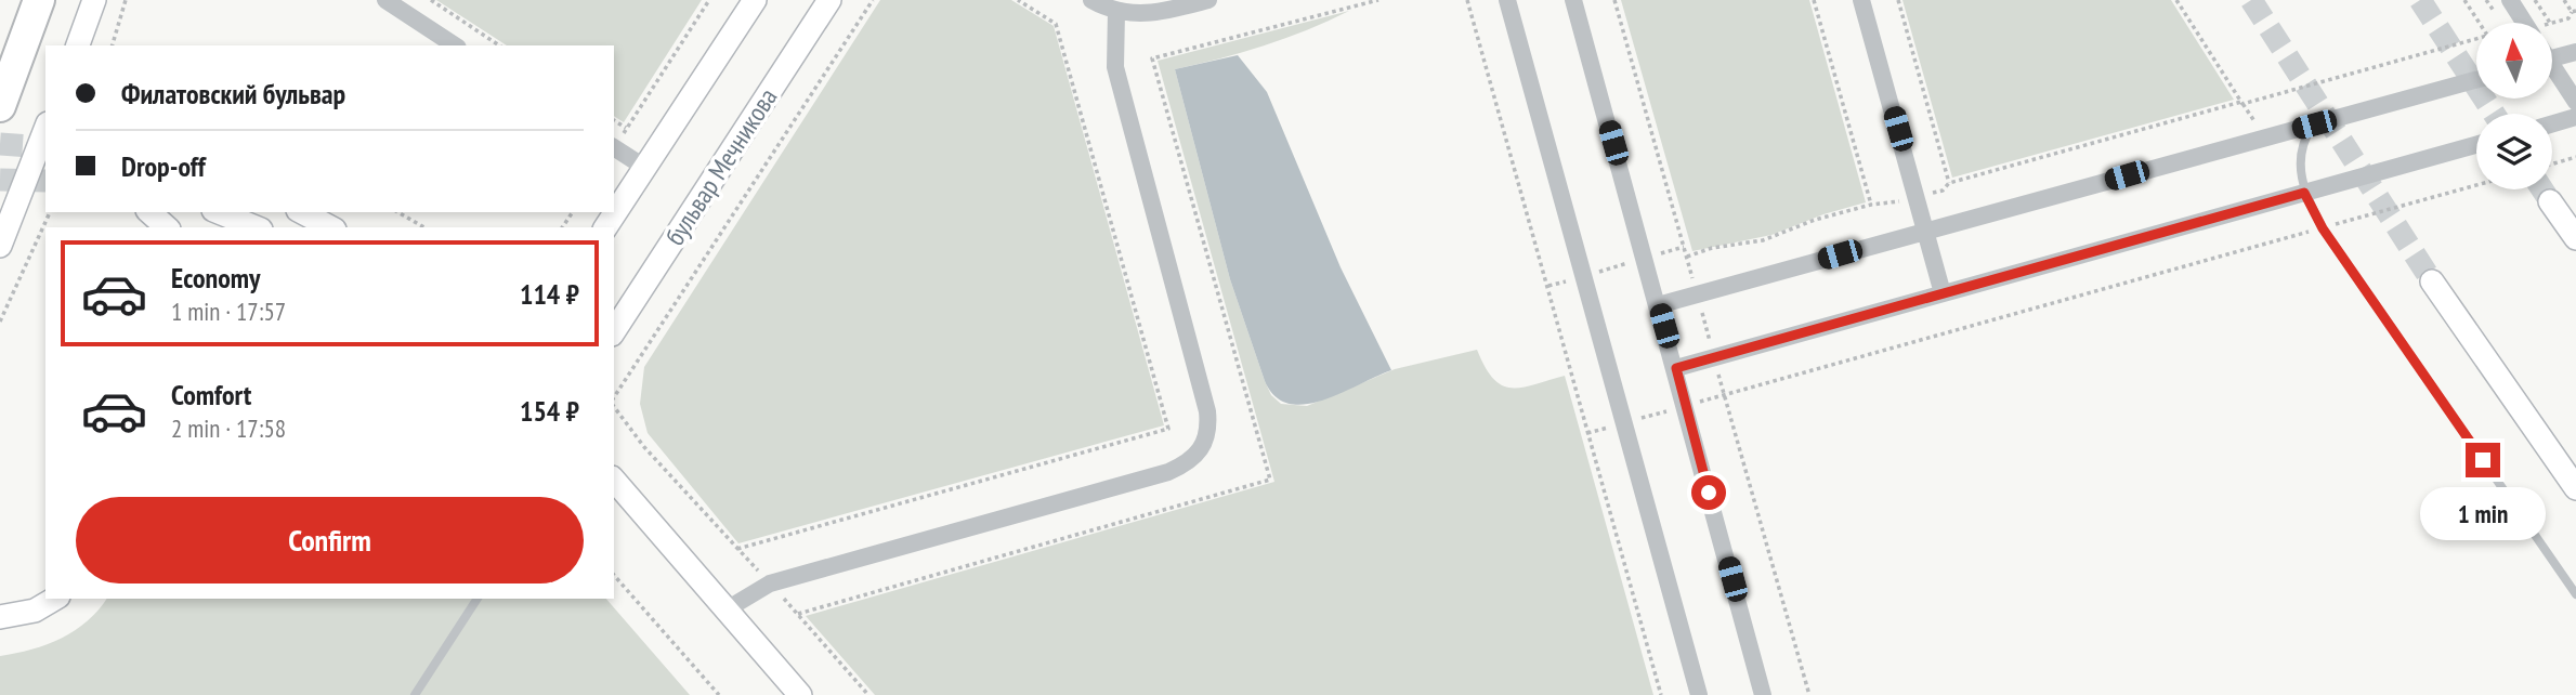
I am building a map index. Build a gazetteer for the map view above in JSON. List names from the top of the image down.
{
  "streets": {
    "street": ["бульвар Мечникова"]
  },
  "north": "top",
  "page": {
    "banner": ["Филатовский бульвар", "Drop-off"],
    "list": [
      {
        "name": "Economy",
        "note": "1 min · 17:57",
        "value": "114 ₽"
      },
      {
        "name": "Comfort",
        "note": "2 min · 17:58",
        "value": "154 ₽"
      }
    ],
    "buttons": "Confirm",
    "bubble": "1 min"
  }
}
